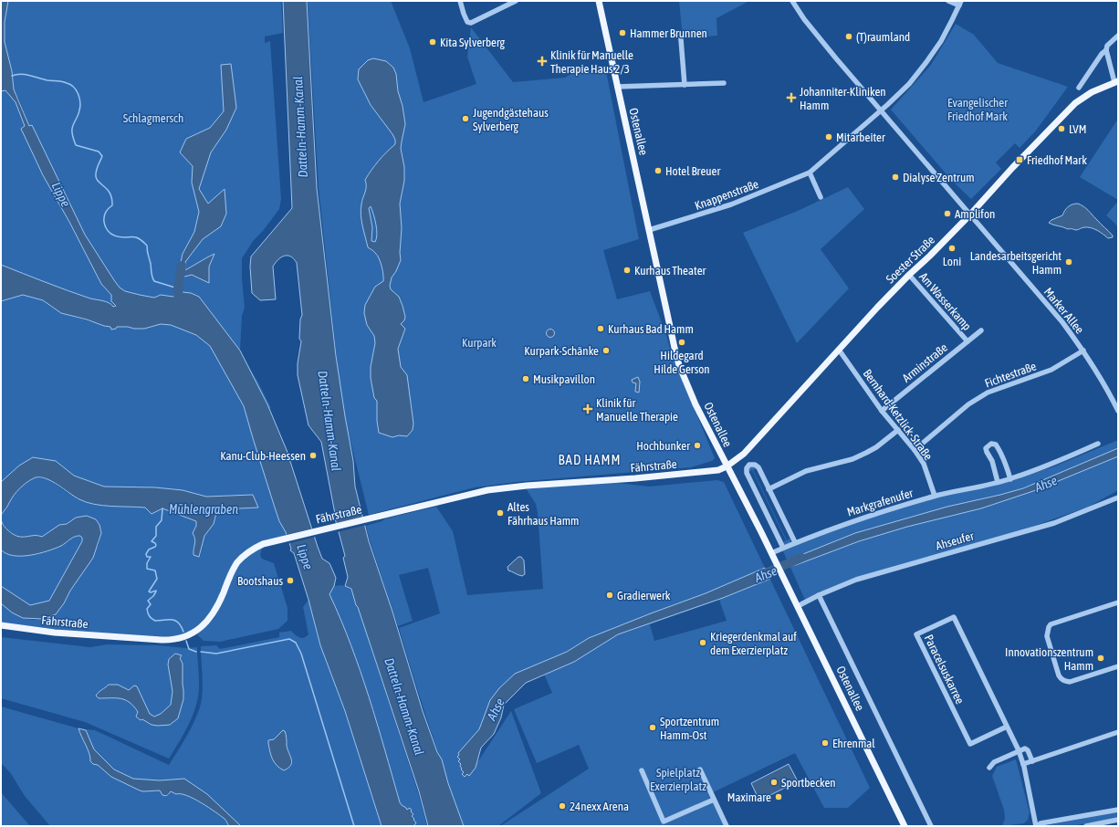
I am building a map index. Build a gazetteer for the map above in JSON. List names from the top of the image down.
{
  "streets": {
    "main road": ["Ostenallee", "Soester Straße", "Fährstraße"],
    "street": [
      "Knappenstraße",
      "Am Wasserkamp",
      "Marker Allee",
      "Arminstraße",
      "Fichtestraße",
      "Bernhard-Ketzlick-Straße",
      "Markgrafenufer",
      "Ahseufer",
      "Paracelsuskarree"
    ]
  },
  "crossings": [
    ["Ostenallee", "Knappenstraße"],
    ["Ostenallee", "Soester Straße"],
    ["Ostenallee", "Fährstraße"],
    ["Ostenallee", "Markgrafenufer"],
    ["Ostenallee", "Ahseufer"],
    ["Knappenstraße", "Marker Allee"],
    ["Soester Straße", "Am Wasserkamp"],
    ["Soester Straße", "Marker Allee"],
    ["Soester Straße", "Bernhard-Ketzlick-Straße"],
    ["Soester Straße", "Fährstraße"],
    ["Am Wasserkamp", "Arminstraße"],
    ["Marker Allee", "Fichtestraße"],
    ["Arminstraße", "Bernhard-Ketzlick-Straße"],
    ["Fichtestraße", "Bernhard-Ketzlick-Straße"],
    ["Bernhard-Ketzlick-Straße", "Markgrafenufer"]
  ],
  "districts": ["BAD HAMM"],
  "water": [
    "Datteln-Hamm-Kanal",
    "Lippe",
    "Ahse",
    "Mühlengraben"
  ],
  "parks": [
    "Evangelischer Friedhof Mark",
    "Schlagmersch",
    "Kurpark",
    "Spielplatz Exerzierplatz"
  ],
  "places": {
    "other": [
      "Hammer Brunnen",
      "(T)raumland",
      "Kita Sylverberg",
      "Jugendgästehaus Sylverberg",
      "LVM",
      "Mitarbeiter",
      "Hotel Breuer",
      "Dialyse Zentrum",
      "Amplifon",
      "Loni",
      "Landesarbeitsgericht Hamm",
      "Kurhaus Theater",
      "Kurhaus Bad Hamm",
      "Hildegard Hilde Gerson",
      "Kurpark-Schänke",
      "Musikpavillon",
      "Hochbunker",
      "Kanu-Club-Heessen",
      "Altes Fährhaus Hamm",
      "Bootshaus",
      "Gradierwerk",
      "Kriegerdenkmal auf dem Exerzierplatz",
      "Innovationszentrum Hamm",
      "Sportzentrum Hamm-Ost",
      "Ehrenmal",
      "Sportbecken",
      "Maximare",
      "24nexx Arena"
    ],
    "health": ["Klinik für Manuelle Therapie Haus 2/3", "Johanniter-Kliniken Hamm", "Klinik für Manuelle Therapie"],
    "transit": ["Friedhof Mark"]
  }
}
